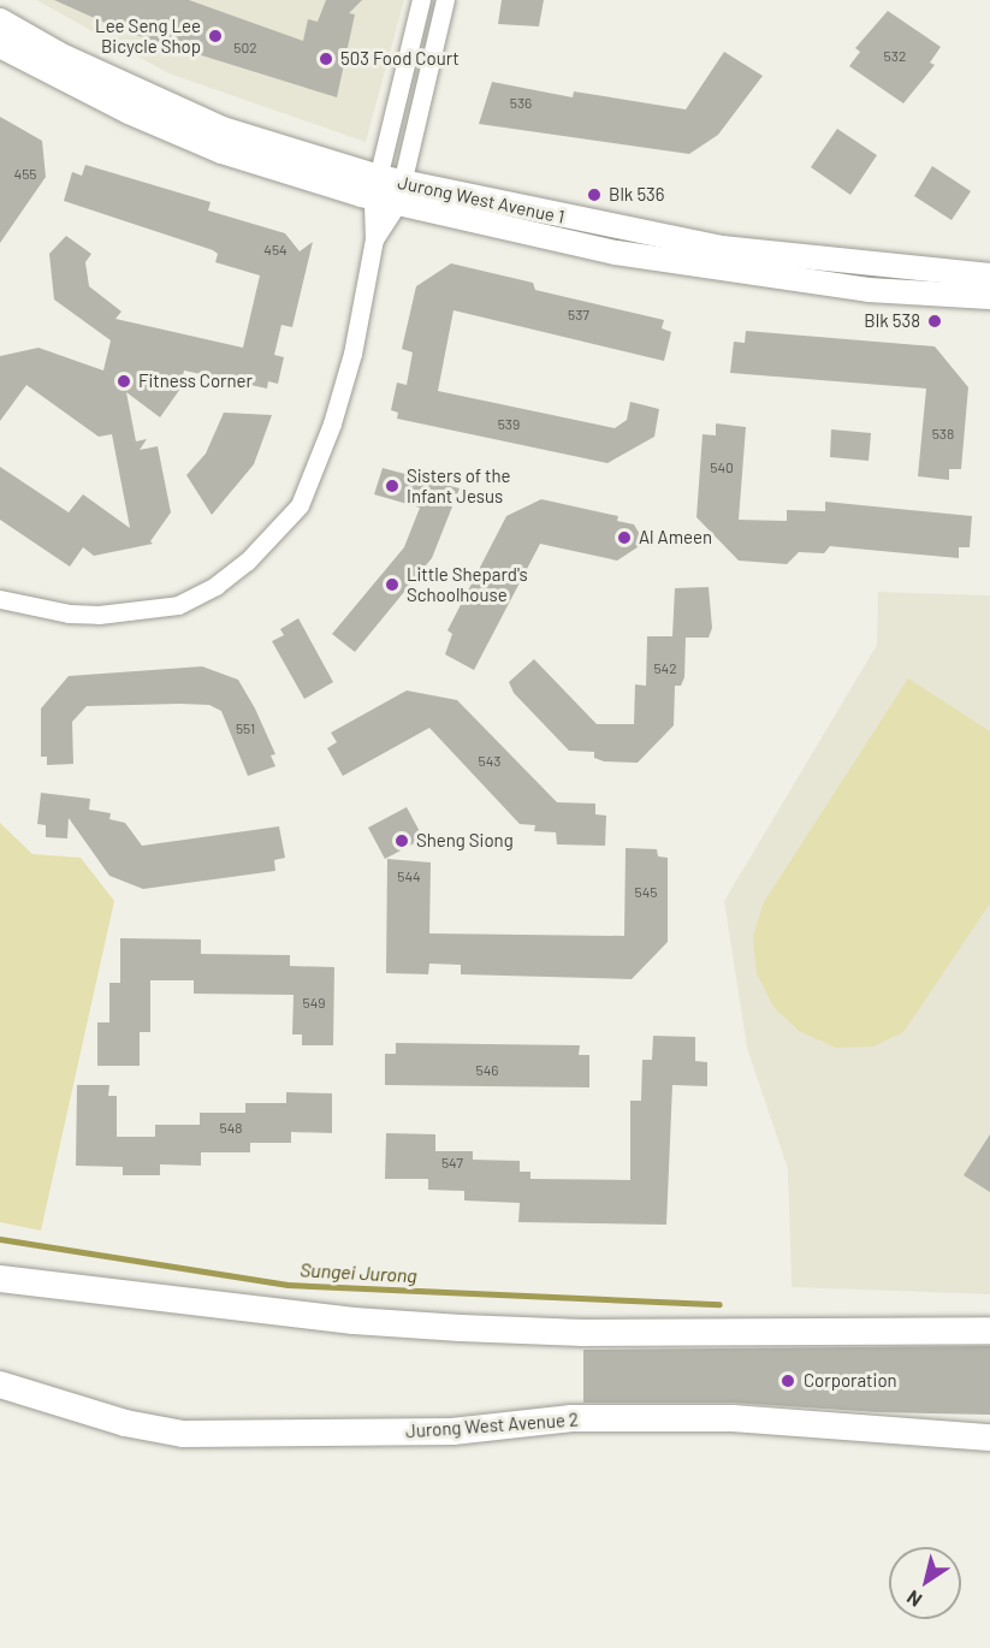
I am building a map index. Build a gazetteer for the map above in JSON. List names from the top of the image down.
{
  "streets": {
    "main road": ["Jurong West Avenue 2"],
    "street": ["Jurong West Avenue 1"]
  },
  "water": ["Sungei Jurong"],
  "places": [
    "Lee Seng Lee Bicycle Shop",
    "503 Food Court",
    "Blk 536",
    "Blk 538",
    "Fitness Corner",
    "Sisters of the Infant Jesus",
    "Al Ameen",
    "Little Shepard's Schoolhouse",
    "Sheng Siong",
    "Corporation"
  ],
  "house_numbers": [
    "502",
    "532",
    "536",
    "455",
    "454",
    "537",
    "539",
    "538",
    "540",
    "542",
    "551",
    "543",
    "544",
    "545",
    "549",
    "546",
    "548",
    "547"
  ],
  "north": "bottom left"
}
